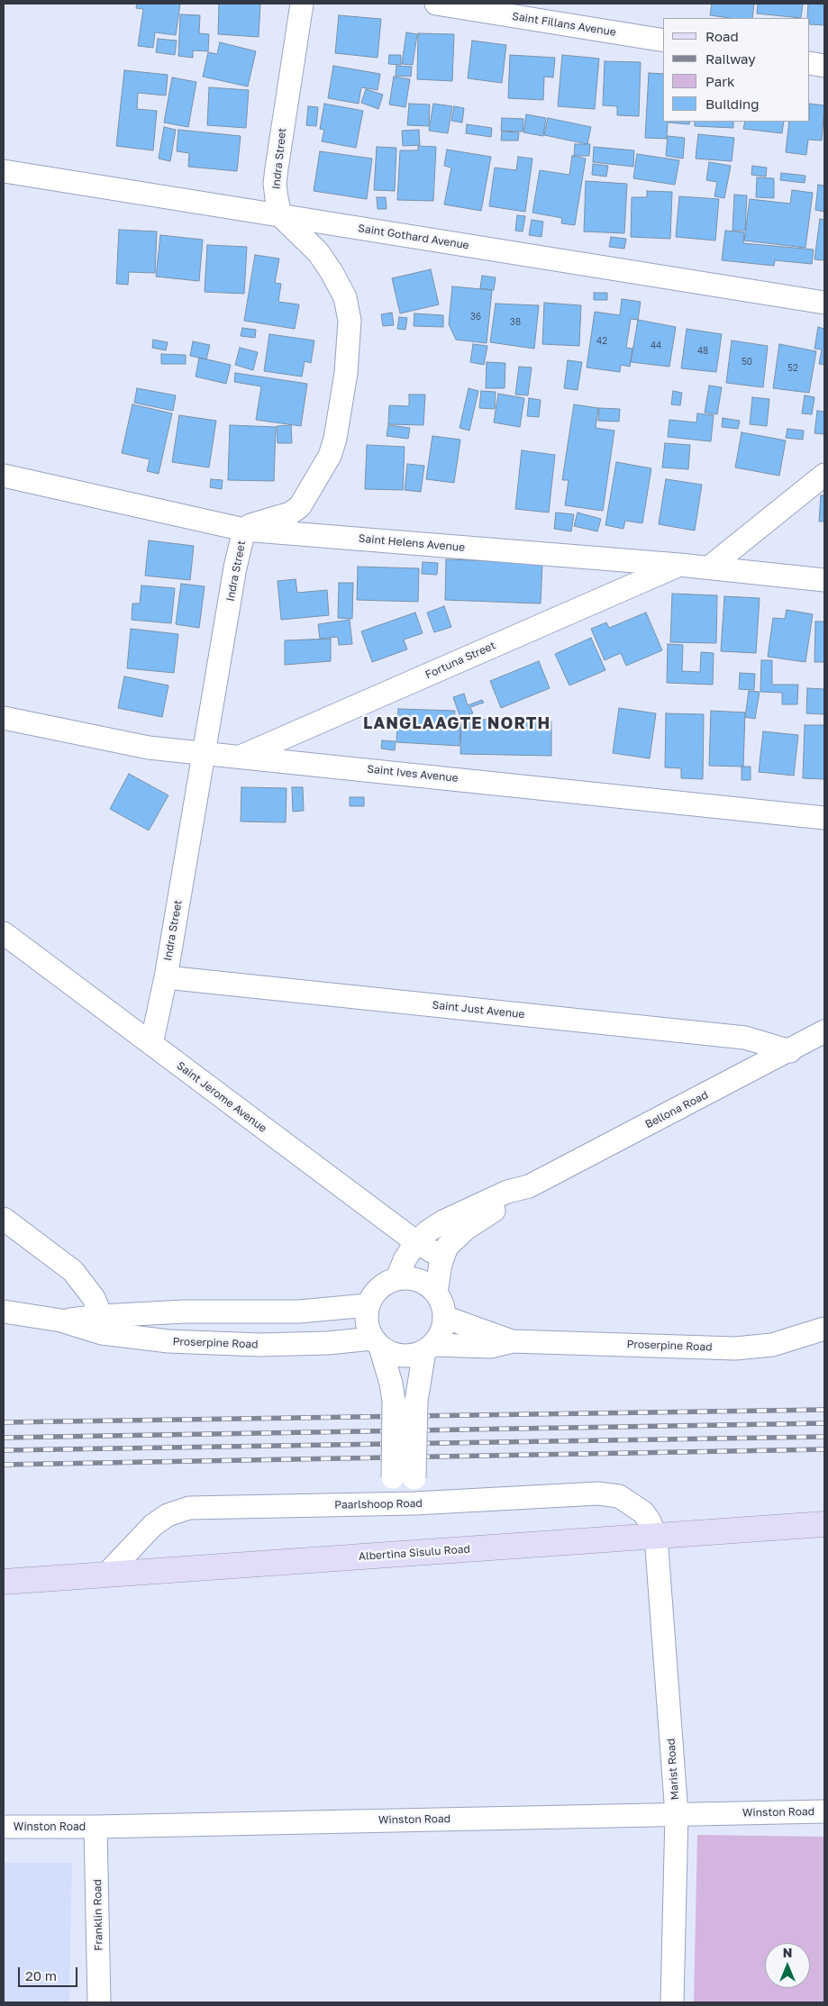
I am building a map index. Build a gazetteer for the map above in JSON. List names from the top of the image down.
{
  "streets": {
    "main road": ["Albertina Sisulu Road"],
    "street": [
      "Saint Fillans Avenue",
      "Indra Street",
      "Saint Gothard Avenue",
      "Saint Helens Avenue",
      "Fortuna Street",
      "Saint Ives Avenue",
      "Saint Just Avenue",
      "Saint Jerome Avenue",
      "Bellona Road",
      "Proserpine Road",
      "Paarlshoop Road",
      "Marist Road",
      "Winston Road",
      "Franklin Road"
    ]
  },
  "crossings": [
    ["Indra Street", "Saint Gothard Avenue"],
    ["Indra Street", "Saint Helens Avenue"],
    ["Indra Street", "Saint Ives Avenue"],
    ["Indra Street", "Saint Just Avenue"],
    ["Indra Street", "Saint Jerome Avenue"],
    ["Saint Helens Avenue", "Fortuna Street"],
    ["Fortuna Street", "Saint Ives Avenue"],
    ["Saint Just Avenue", "Bellona Road"],
    ["Saint Jerome Avenue", "Bellona Road"],
    ["Bellona Road", "Proserpine Road"],
    ["Paarlshoop Road", "Albertina Sisulu Road"],
    ["Paarlshoop Road", "Marist Road"],
    ["Albertina Sisulu Road", "Marist Road"],
    ["Marist Road", "Winston Road"],
    ["Winston Road", "Franklin Road"]
  ],
  "districts": ["LANGLAAGTE NORTH"],
  "house_numbers": [
    "36",
    "38",
    "42",
    "44",
    "48",
    "50",
    "52"
  ],
  "legend": [
    "Road",
    "Railway",
    "Park",
    "Building"
  ],
  "scale_bar": "20 m",
  "north": "top"
}
